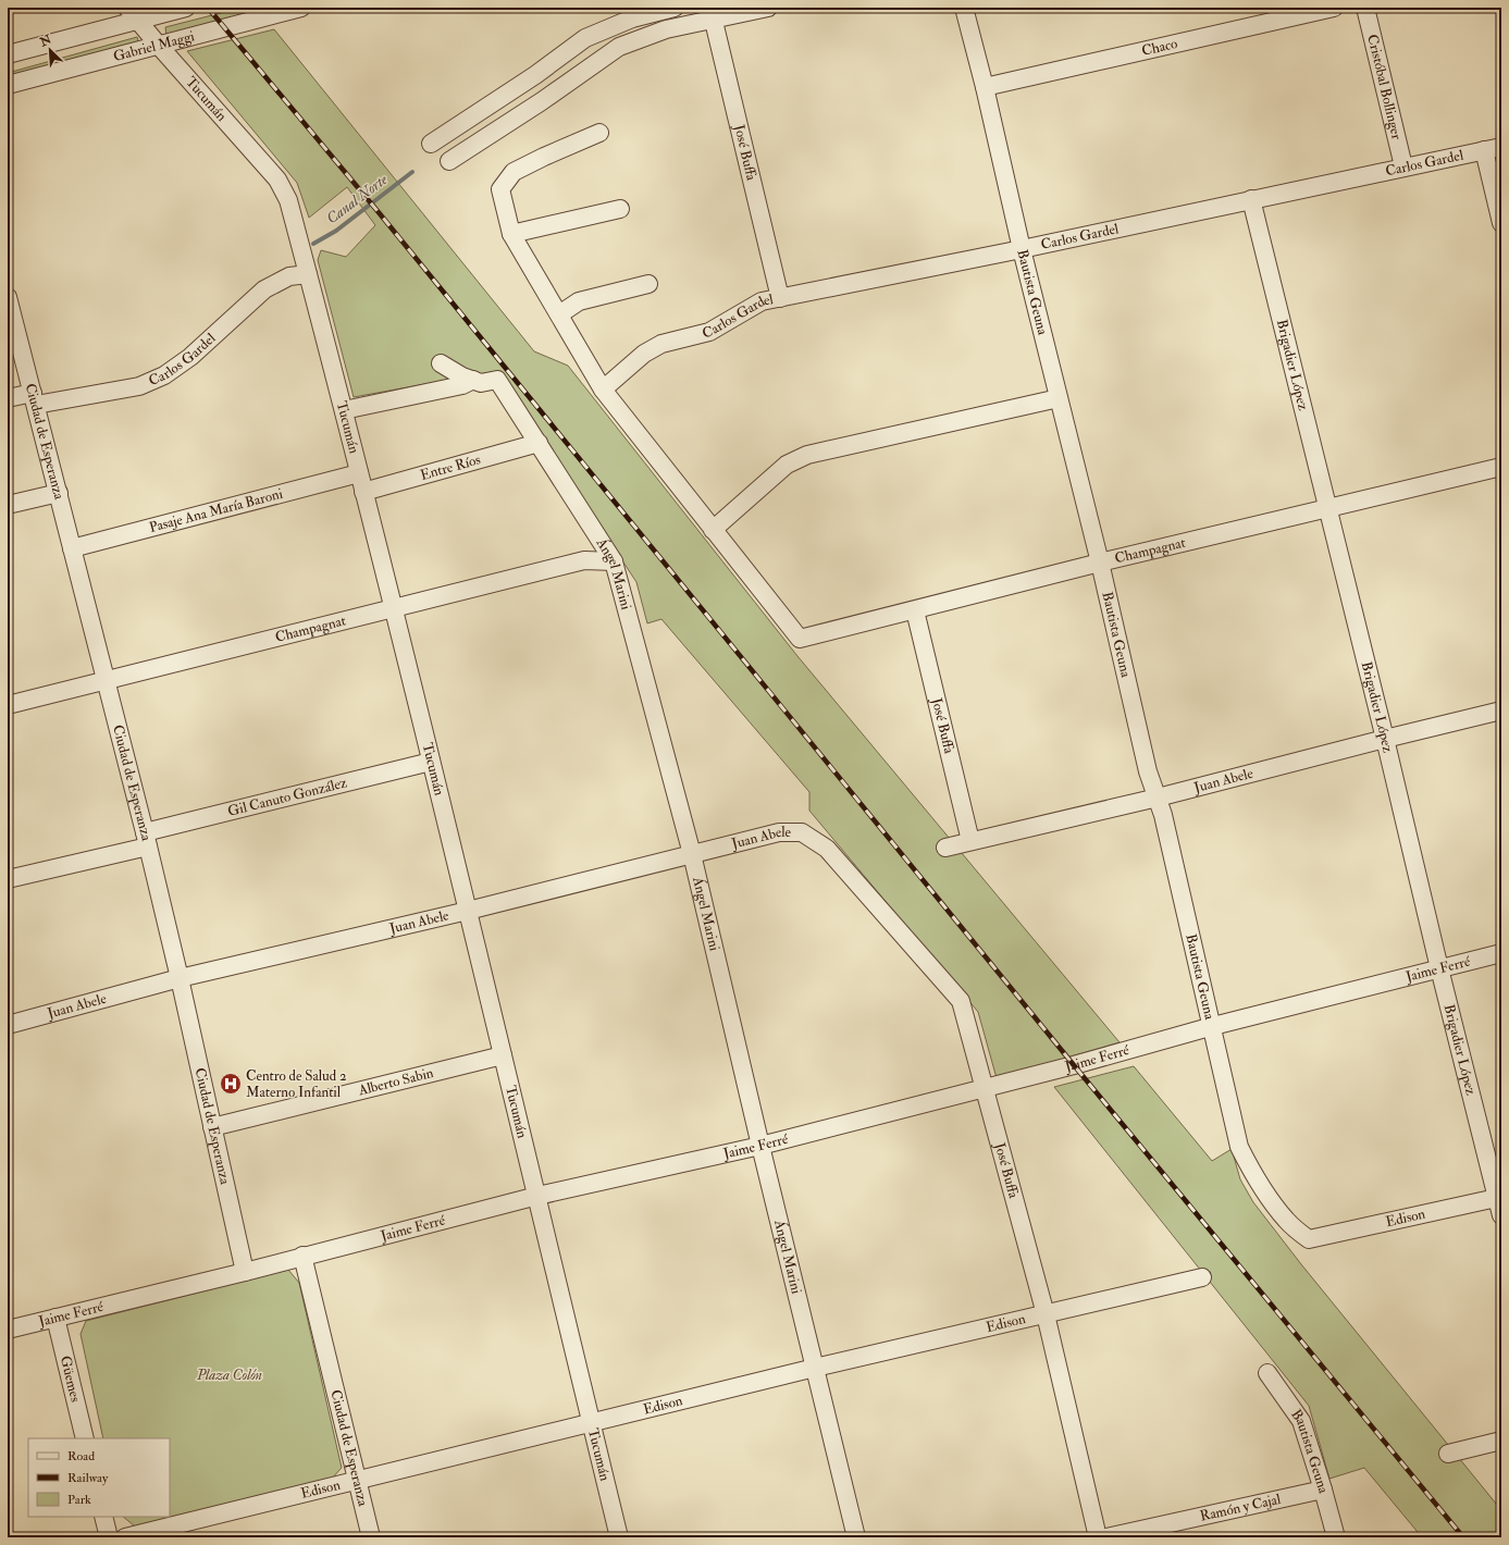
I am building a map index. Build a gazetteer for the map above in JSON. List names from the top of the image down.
{
  "streets": {
    "street": [
      "Gabriel Maggi",
      "Chaco",
      "Cristóbal Bollinger",
      "Tucumán",
      "José Buffa",
      "Carlos Gardel",
      "Bautista Geuna",
      "Brigadier López",
      "Ciudad de Esperanza",
      "Entre Ríos",
      "Pasaje Ana María Baroni",
      "Champagnat",
      "Ángel Marini",
      "Juan Abele",
      "Gil Canuto González",
      "Jaime Ferré",
      "Alberto Sabin",
      "Edison",
      "Güemes",
      "Ramón y Cajal"
    ]
  },
  "crossings": [
    ["Gabriel Maggi", "Tucumán"],
    ["Chaco", "Bautista Geuna"],
    ["Cristóbal Bollinger", "Carlos Gardel"],
    ["Tucumán", "Carlos Gardel"],
    ["Tucumán", "Entre Ríos"],
    ["Tucumán", "Pasaje Ana María Baroni"],
    ["Tucumán", "Champagnat"],
    ["Tucumán", "Juan Abele"],
    ["Tucumán", "Gil Canuto González"],
    ["Tucumán", "Jaime Ferré"],
    ["Tucumán", "Alberto Sabin"],
    ["Tucumán", "Edison"],
    ["José Buffa", "Carlos Gardel"],
    ["José Buffa", "Champagnat"],
    ["José Buffa", "Juan Abele"],
    ["José Buffa", "Jaime Ferré"],
    ["José Buffa", "Edison"],
    ["Carlos Gardel", "Bautista Geuna"],
    ["Carlos Gardel", "Brigadier López"],
    ["Carlos Gardel", "Ciudad de Esperanza"],
    ["Bautista Geuna", "Champagnat"],
    ["Bautista Geuna", "Juan Abele"],
    ["Bautista Geuna", "Jaime Ferré"],
    ["Bautista Geuna", "Edison"],
    ["Bautista Geuna", "Ramón y Cajal"],
    ["Brigadier López", "Champagnat"],
    ["Brigadier López", "Juan Abele"],
    ["Brigadier López", "Jaime Ferré"],
    ["Brigadier López", "Edison"],
    ["Ciudad de Esperanza", "Pasaje Ana María Baroni"],
    ["Ciudad de Esperanza", "Champagnat"],
    ["Ciudad de Esperanza", "Juan Abele"],
    ["Ciudad de Esperanza", "Gil Canuto González"],
    ["Ciudad de Esperanza", "Jaime Ferré"],
    ["Ciudad de Esperanza", "Alberto Sabin"],
    ["Ciudad de Esperanza", "Edison"],
    ["Entre Ríos", "Ángel Marini"],
    ["Champagnat", "Ángel Marini"],
    ["Ángel Marini", "Juan Abele"],
    ["Ángel Marini", "Jaime Ferré"],
    ["Ángel Marini", "Edison"],
    ["Jaime Ferré", "Güemes"]
  ],
  "water": ["Canal Norte"],
  "parks": ["Plaza Colón"],
  "places": {
    "hospital": ["Centro de Salud 2 Materno Infantil"]
  },
  "legend": ["Road", "Railway", "Park"],
  "north": "top left"
}
